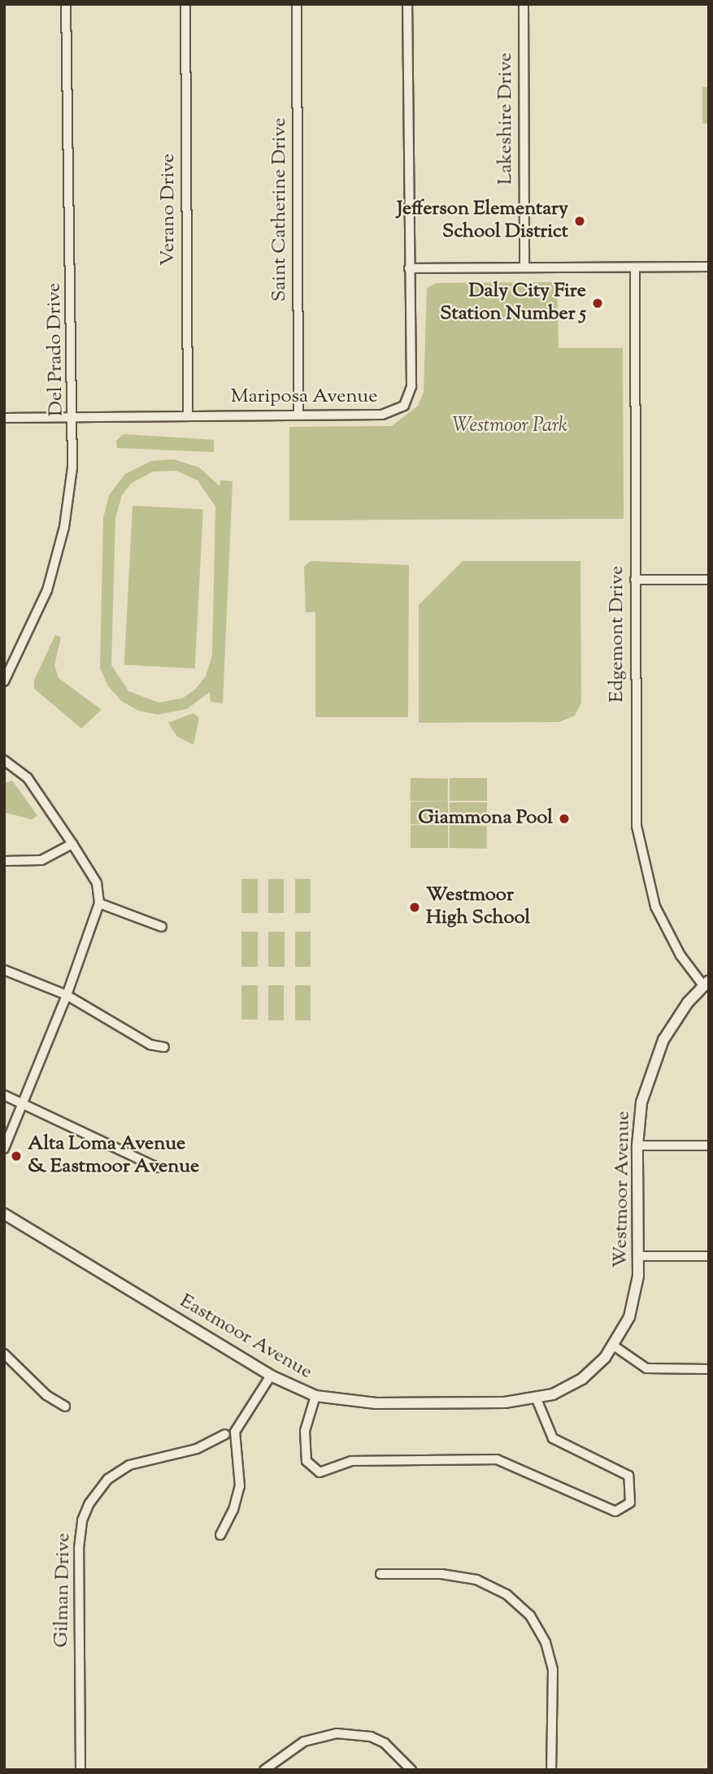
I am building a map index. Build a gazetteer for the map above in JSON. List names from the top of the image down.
{
  "streets": {
    "street": [
      "Lakeshire Drive",
      "Verano Drive",
      "Saint Catherine Drive",
      "Del Prado Drive",
      "Mariposa Avenue",
      "Edgemont Drive",
      "Westmoor Avenue",
      "Eastmoor Avenue",
      "Gilman Drive"
    ]
  },
  "crossings": [
    ["Verano Drive", "Mariposa Avenue"],
    ["Saint Catherine Drive", "Mariposa Avenue"],
    ["Del Prado Drive", "Mariposa Avenue"],
    ["Edgemont Drive", "Westmoor Avenue"],
    ["Westmoor Avenue", "Eastmoor Avenue"]
  ],
  "parks": ["Westmoor Park"],
  "places": [
    "Jefferson Elementary School District",
    "Daly City Fire Station Number 5",
    "Giammona Pool",
    "Westmoor High School",
    "Alta Loma Avenue & Eastmoor Avenue"
  ]
}
